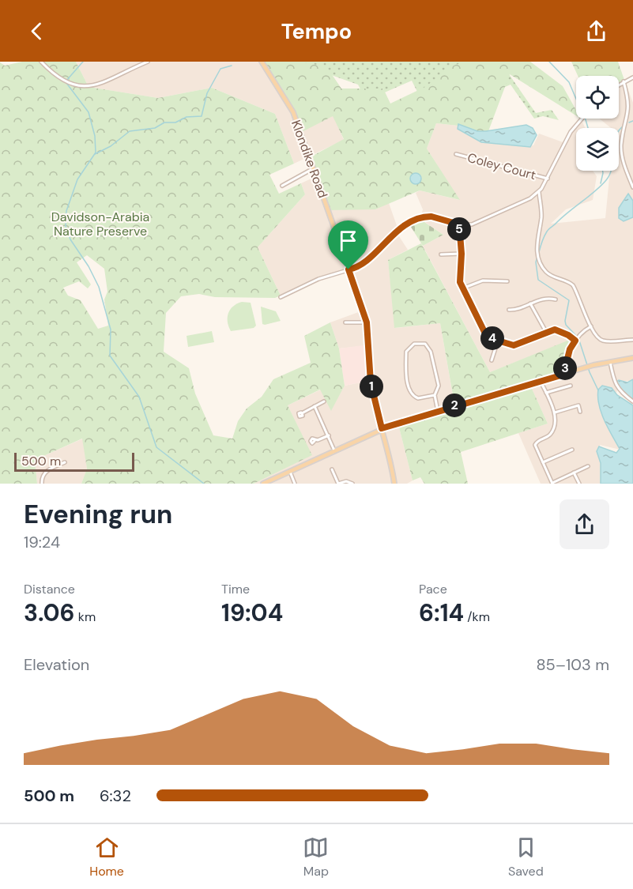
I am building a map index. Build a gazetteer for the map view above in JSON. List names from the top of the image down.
{
  "streets": {
    "main road": ["Klondike Road"],
    "street": ["Coley Court"]
  },
  "parks": ["Davidson-Arabia Nature Preserve"],
  "scale_bar": "500 m",
  "page": {
    "header": "Tempo",
    "pins": [
      "5",
      "4",
      "3",
      "1",
      "2"
    ],
    "scale": "500 m",
    "heading": ["Evening run", "19:24"],
    "stats": [
      ["Distance", "3.06 km"],
      ["Time", "19:04"],
      ["Pace", "6:14 /km"]
    ],
    "chart": ["Elevation", "85–103 m"],
    "list": [
      {
        "name": "500 m",
        "note": "6:32"
      }
    ],
    "tabs": ["Home", "Map", "Saved"]
  }
}
